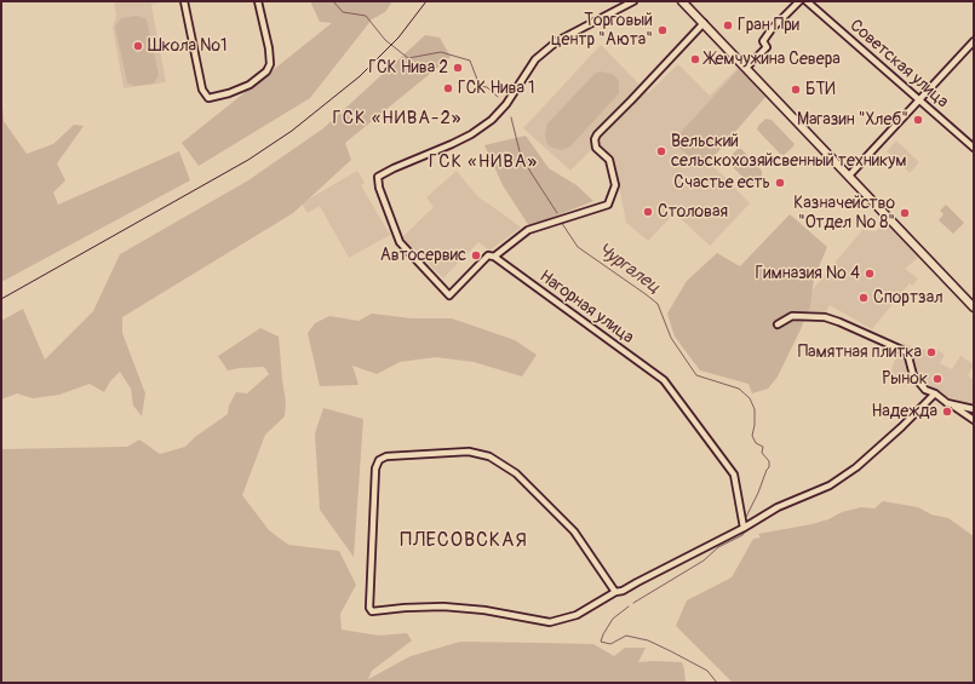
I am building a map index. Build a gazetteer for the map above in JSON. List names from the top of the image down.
{
  "streets": {
    "street": ["Советская улица", "Нагорная улица"]
  },
  "districts": ["ГСК «НИВА-2»", "ГСК «НИВА»", "ПЛЕСОВСКАЯ"],
  "water": ["Чургалец"],
  "places": [
    "Гран При",
    "Торговый центр \"Аюта\"",
    "Школа №1",
    "Жемчужина Севера",
    "ГСК Нива 2",
    "ГСК Нива 1",
    "БТИ",
    "Магазин \"Хлеб\"",
    "Вельский сельскохозяйсвенный техникум",
    "Счастье есть",
    "Столовая",
    "Казначейство \"Отдел № 8\"",
    "Автосервис",
    "Гимназия № 4",
    "Спортзал",
    "Памятная плитка",
    "Рынок",
    "Надежда"
  ]
}
